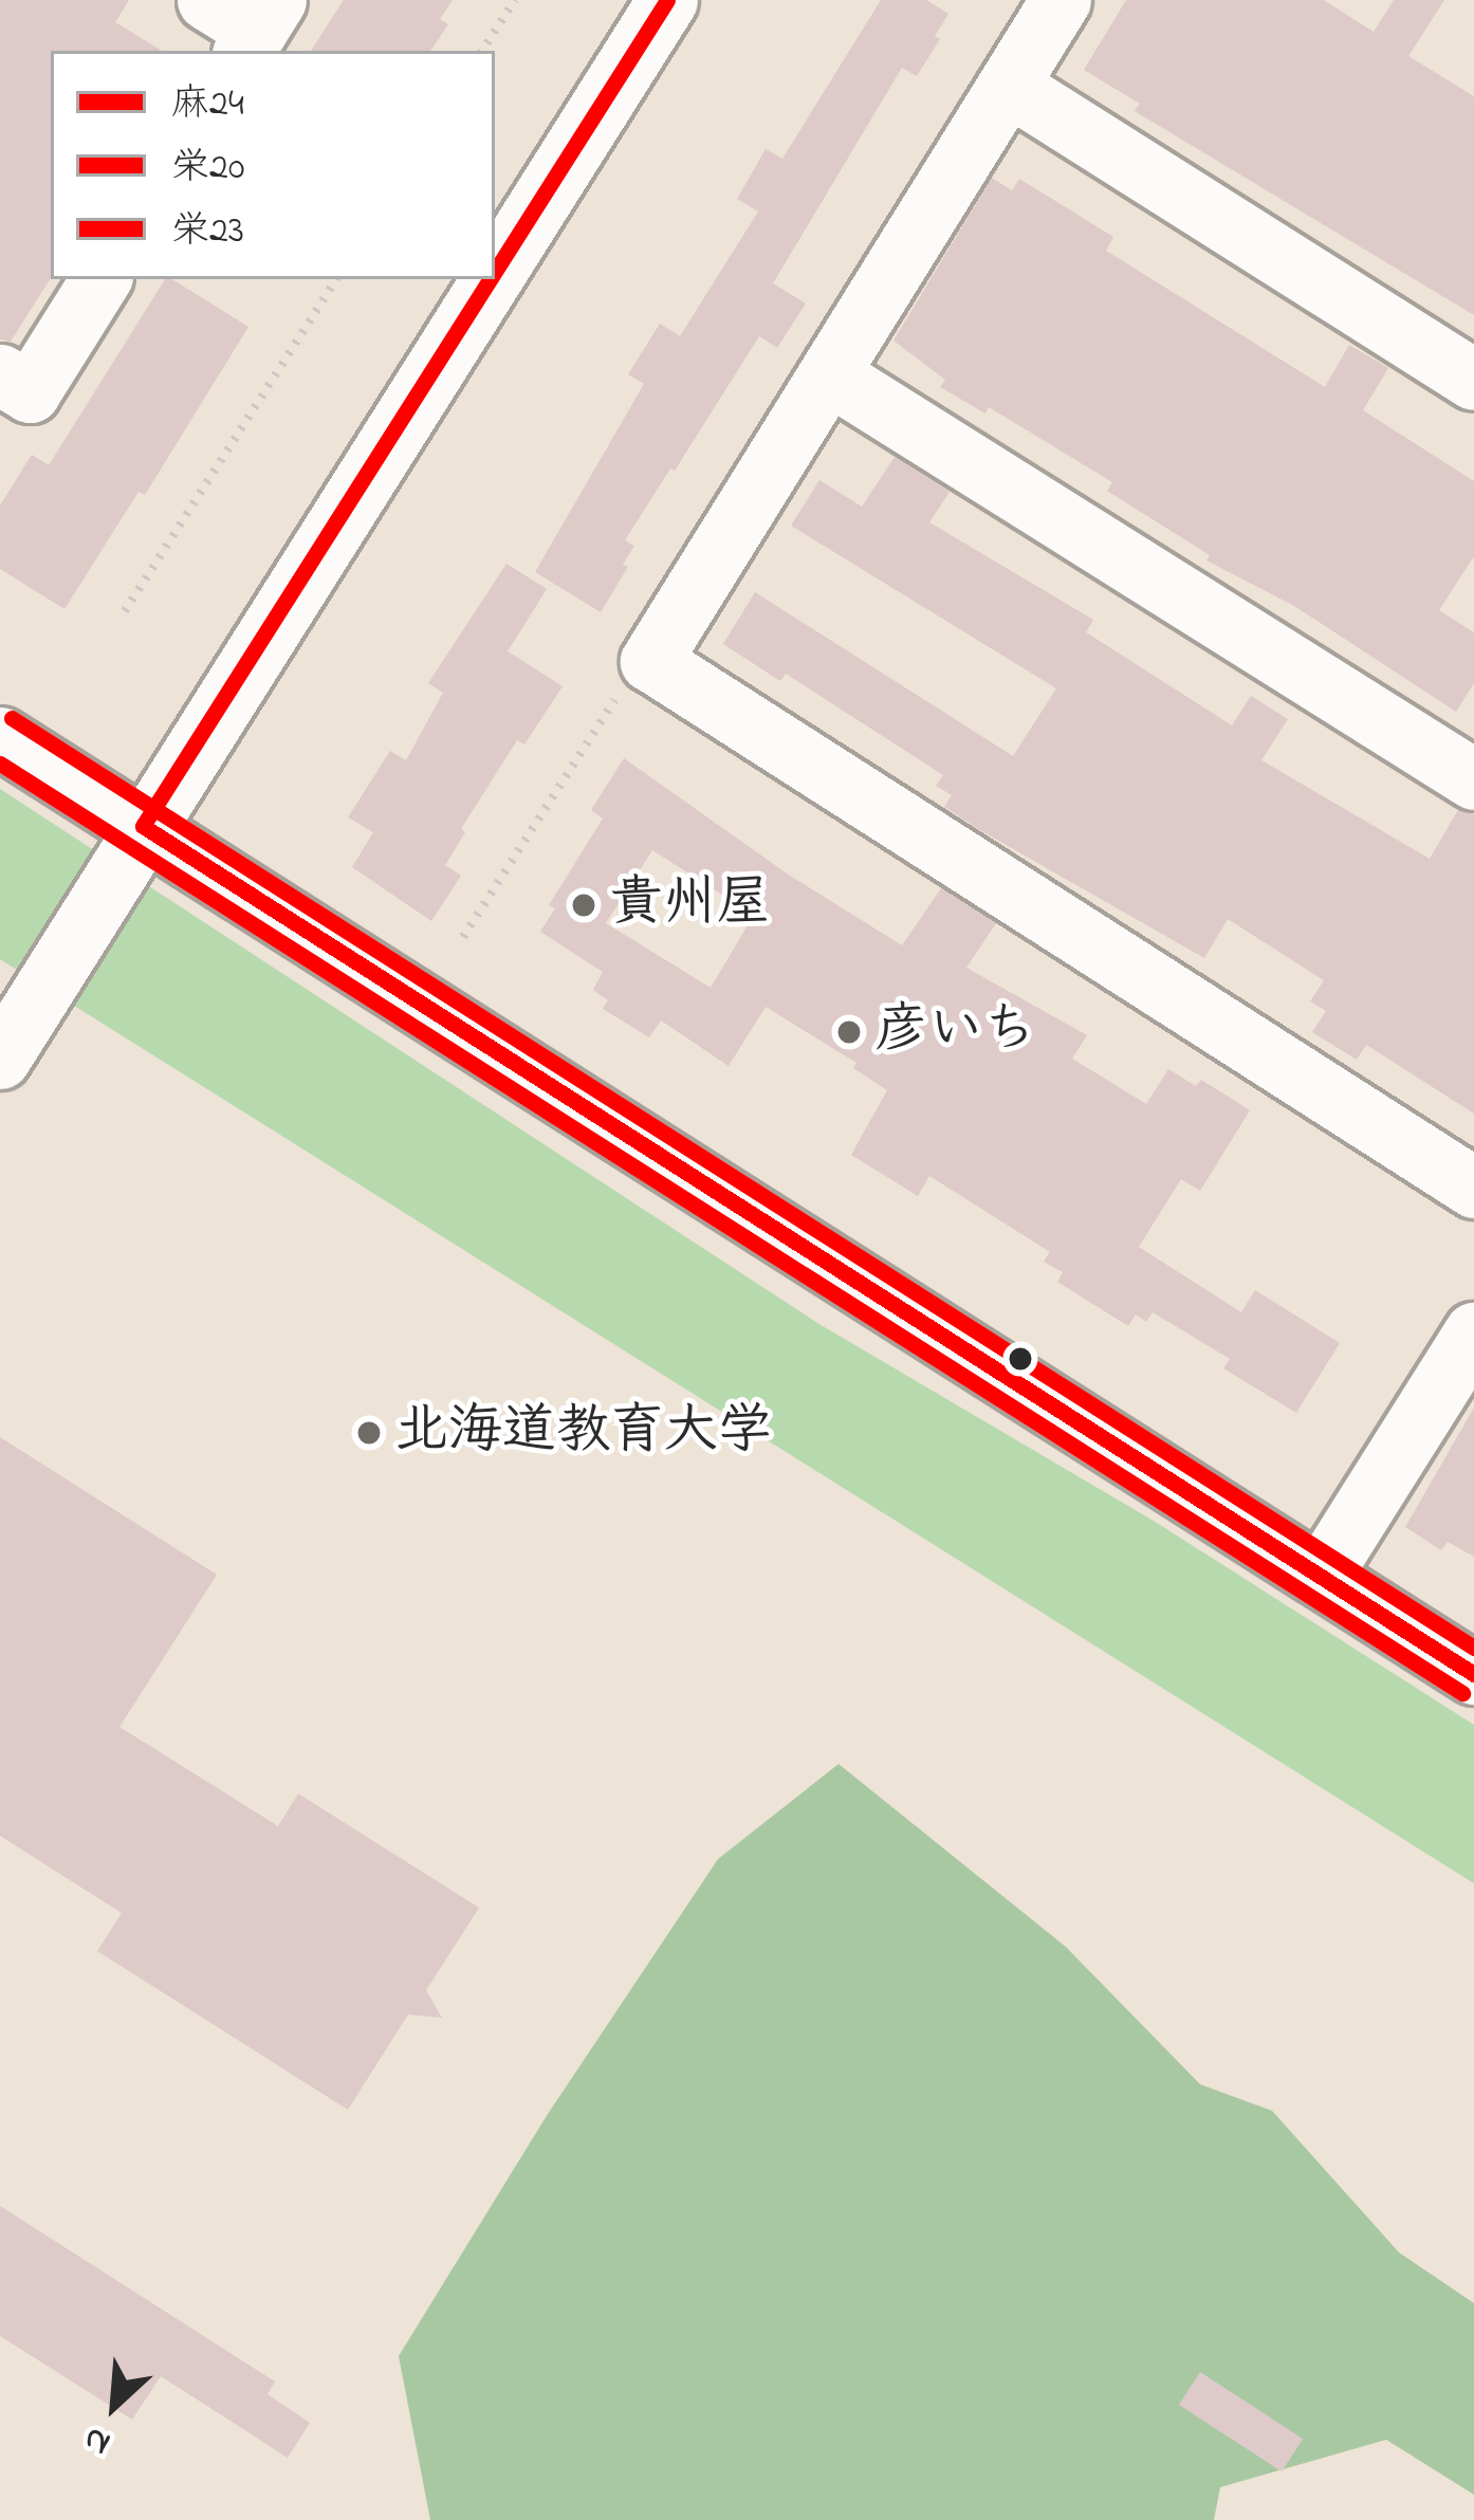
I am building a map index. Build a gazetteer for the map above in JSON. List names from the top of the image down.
{
  "places": ["貴州屋", "彦いち", "北海道教育大学"],
  "lines": ["transit line 麻24", "transit line 栄23", "transit line 栄20"],
  "legend": ["麻24", "栄20", "栄23"],
  "north": "bottom left"
}
